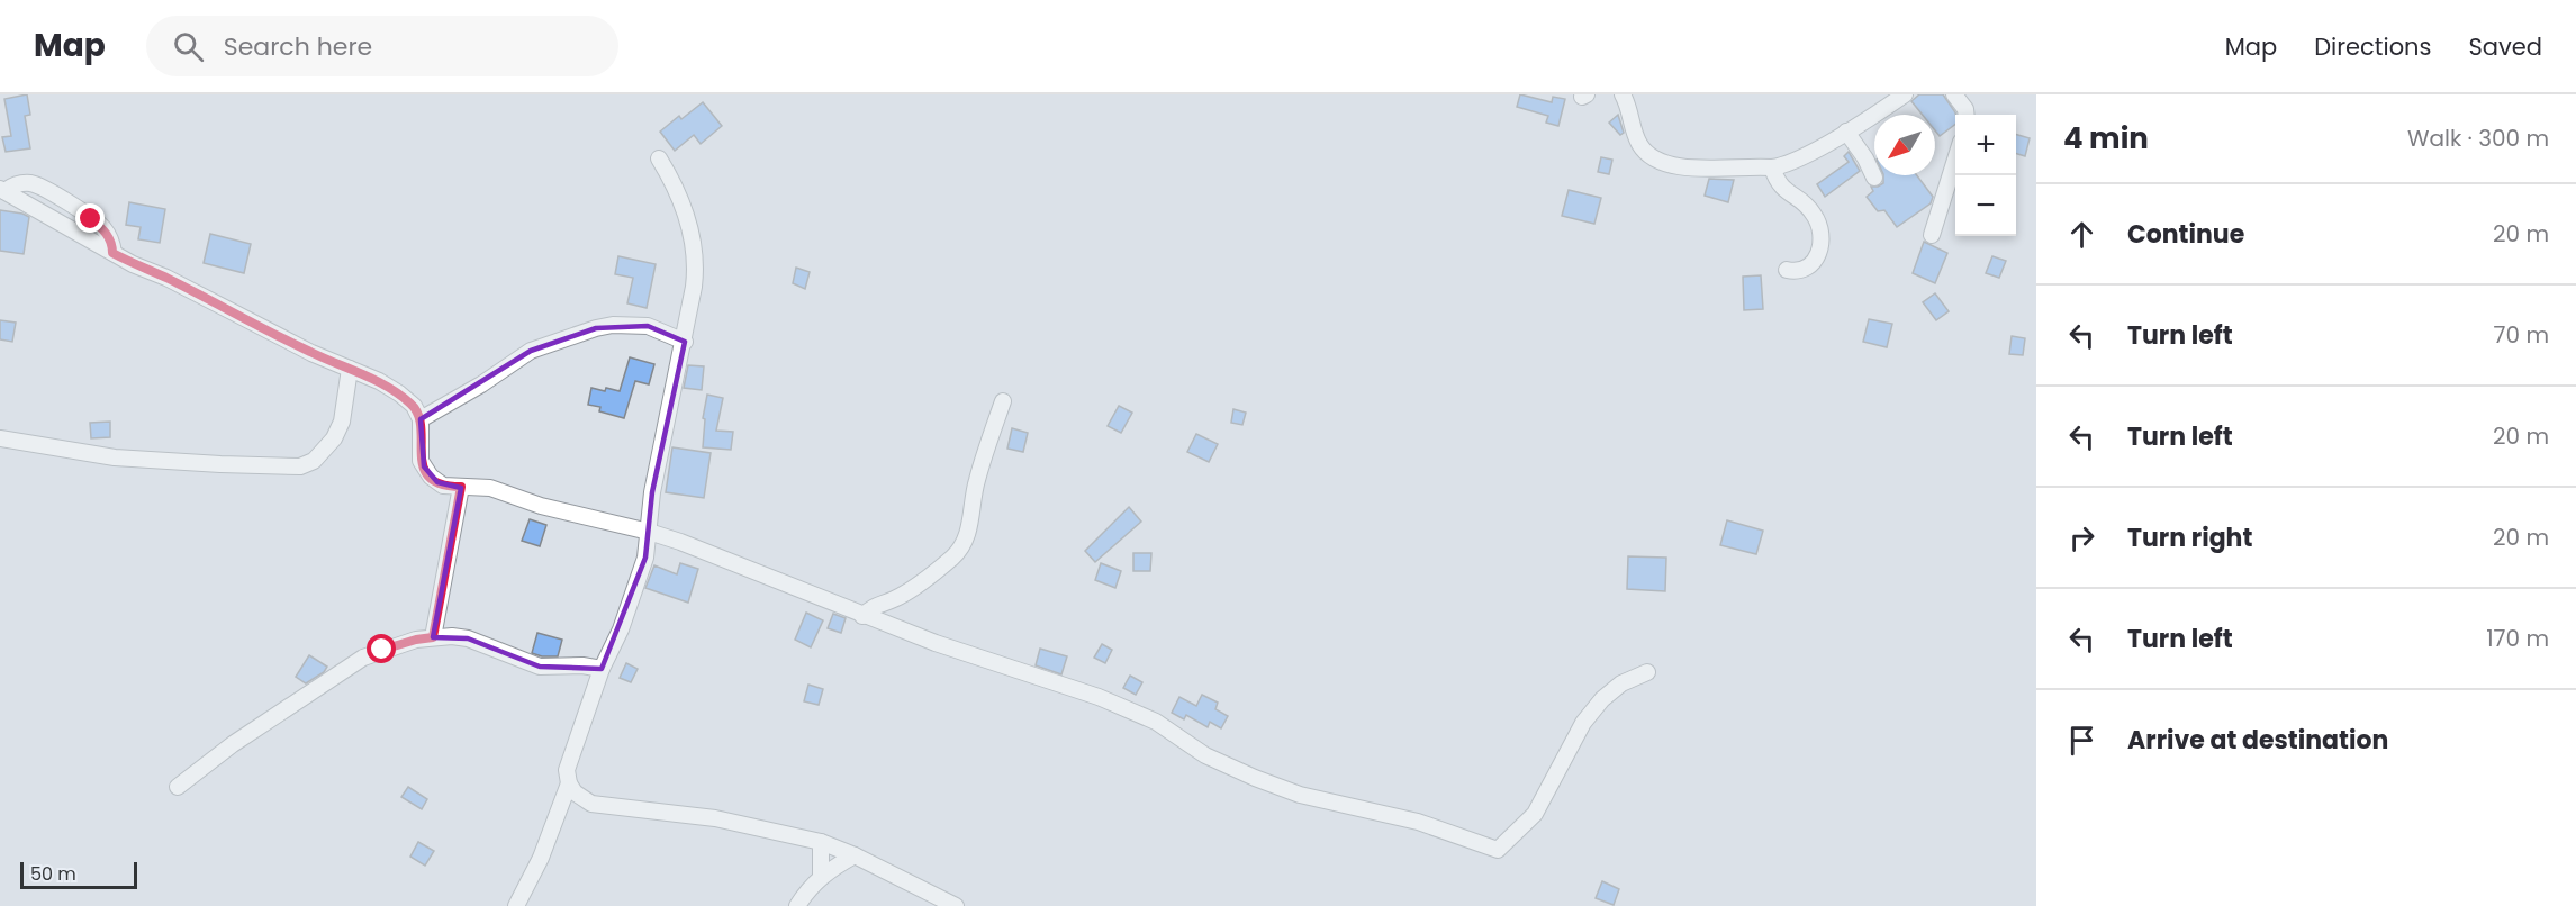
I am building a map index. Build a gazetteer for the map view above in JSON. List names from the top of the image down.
{
  "scale_bar": "50 m",
  "north": "bottom left",
  "page": {
    "header": "Map",
    "search": "Search here",
    "nav": ["Map", "Directions", "Saved"],
    "heading": ["4 min", "Walk · 300 m"],
    "map_buttons": ["+", "−"],
    "list": [
      ["Continue", "20 m"],
      ["Turn left", "70 m"],
      ["Turn left", "20 m"],
      ["Turn right", "20 m"],
      ["Turn left", "170 m"],
      "Arrive at destination"
    ],
    "scale": "50 m"
  }
}
